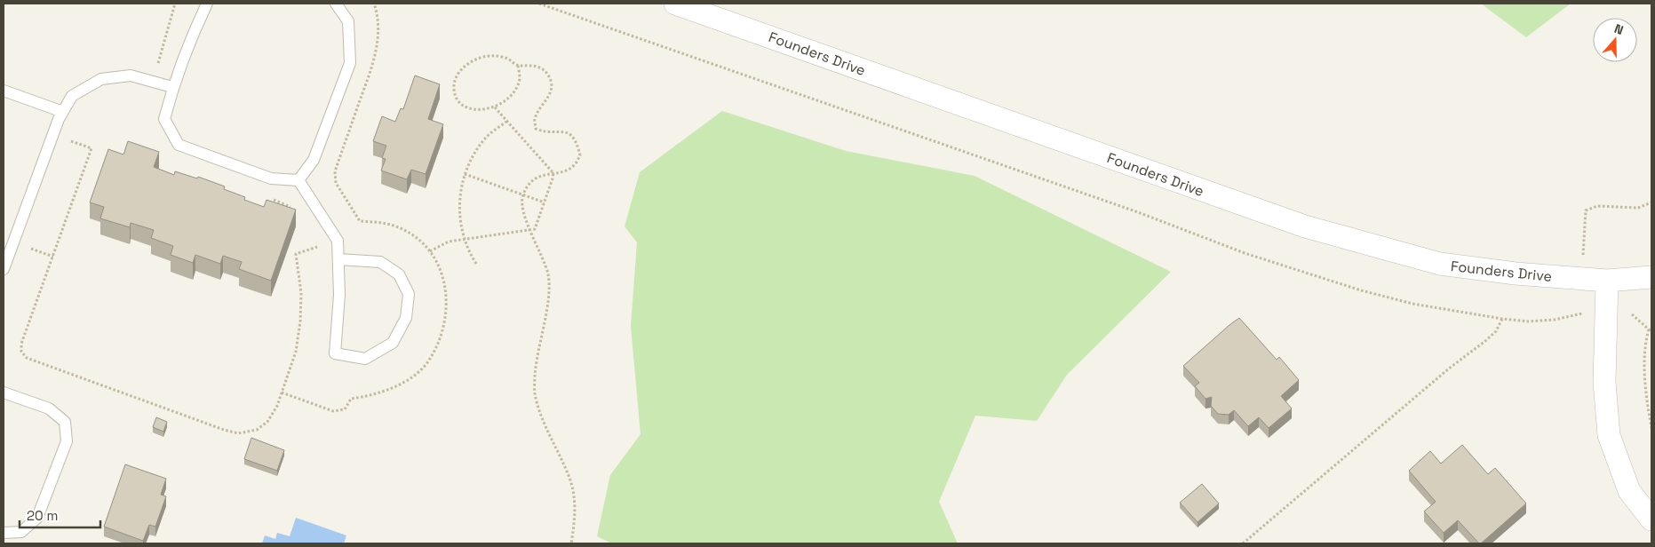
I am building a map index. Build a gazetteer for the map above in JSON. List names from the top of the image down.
{
  "streets": {
    "street": ["Founders Drive"]
  },
  "scale_bar": "20 m",
  "north": "top"
}
